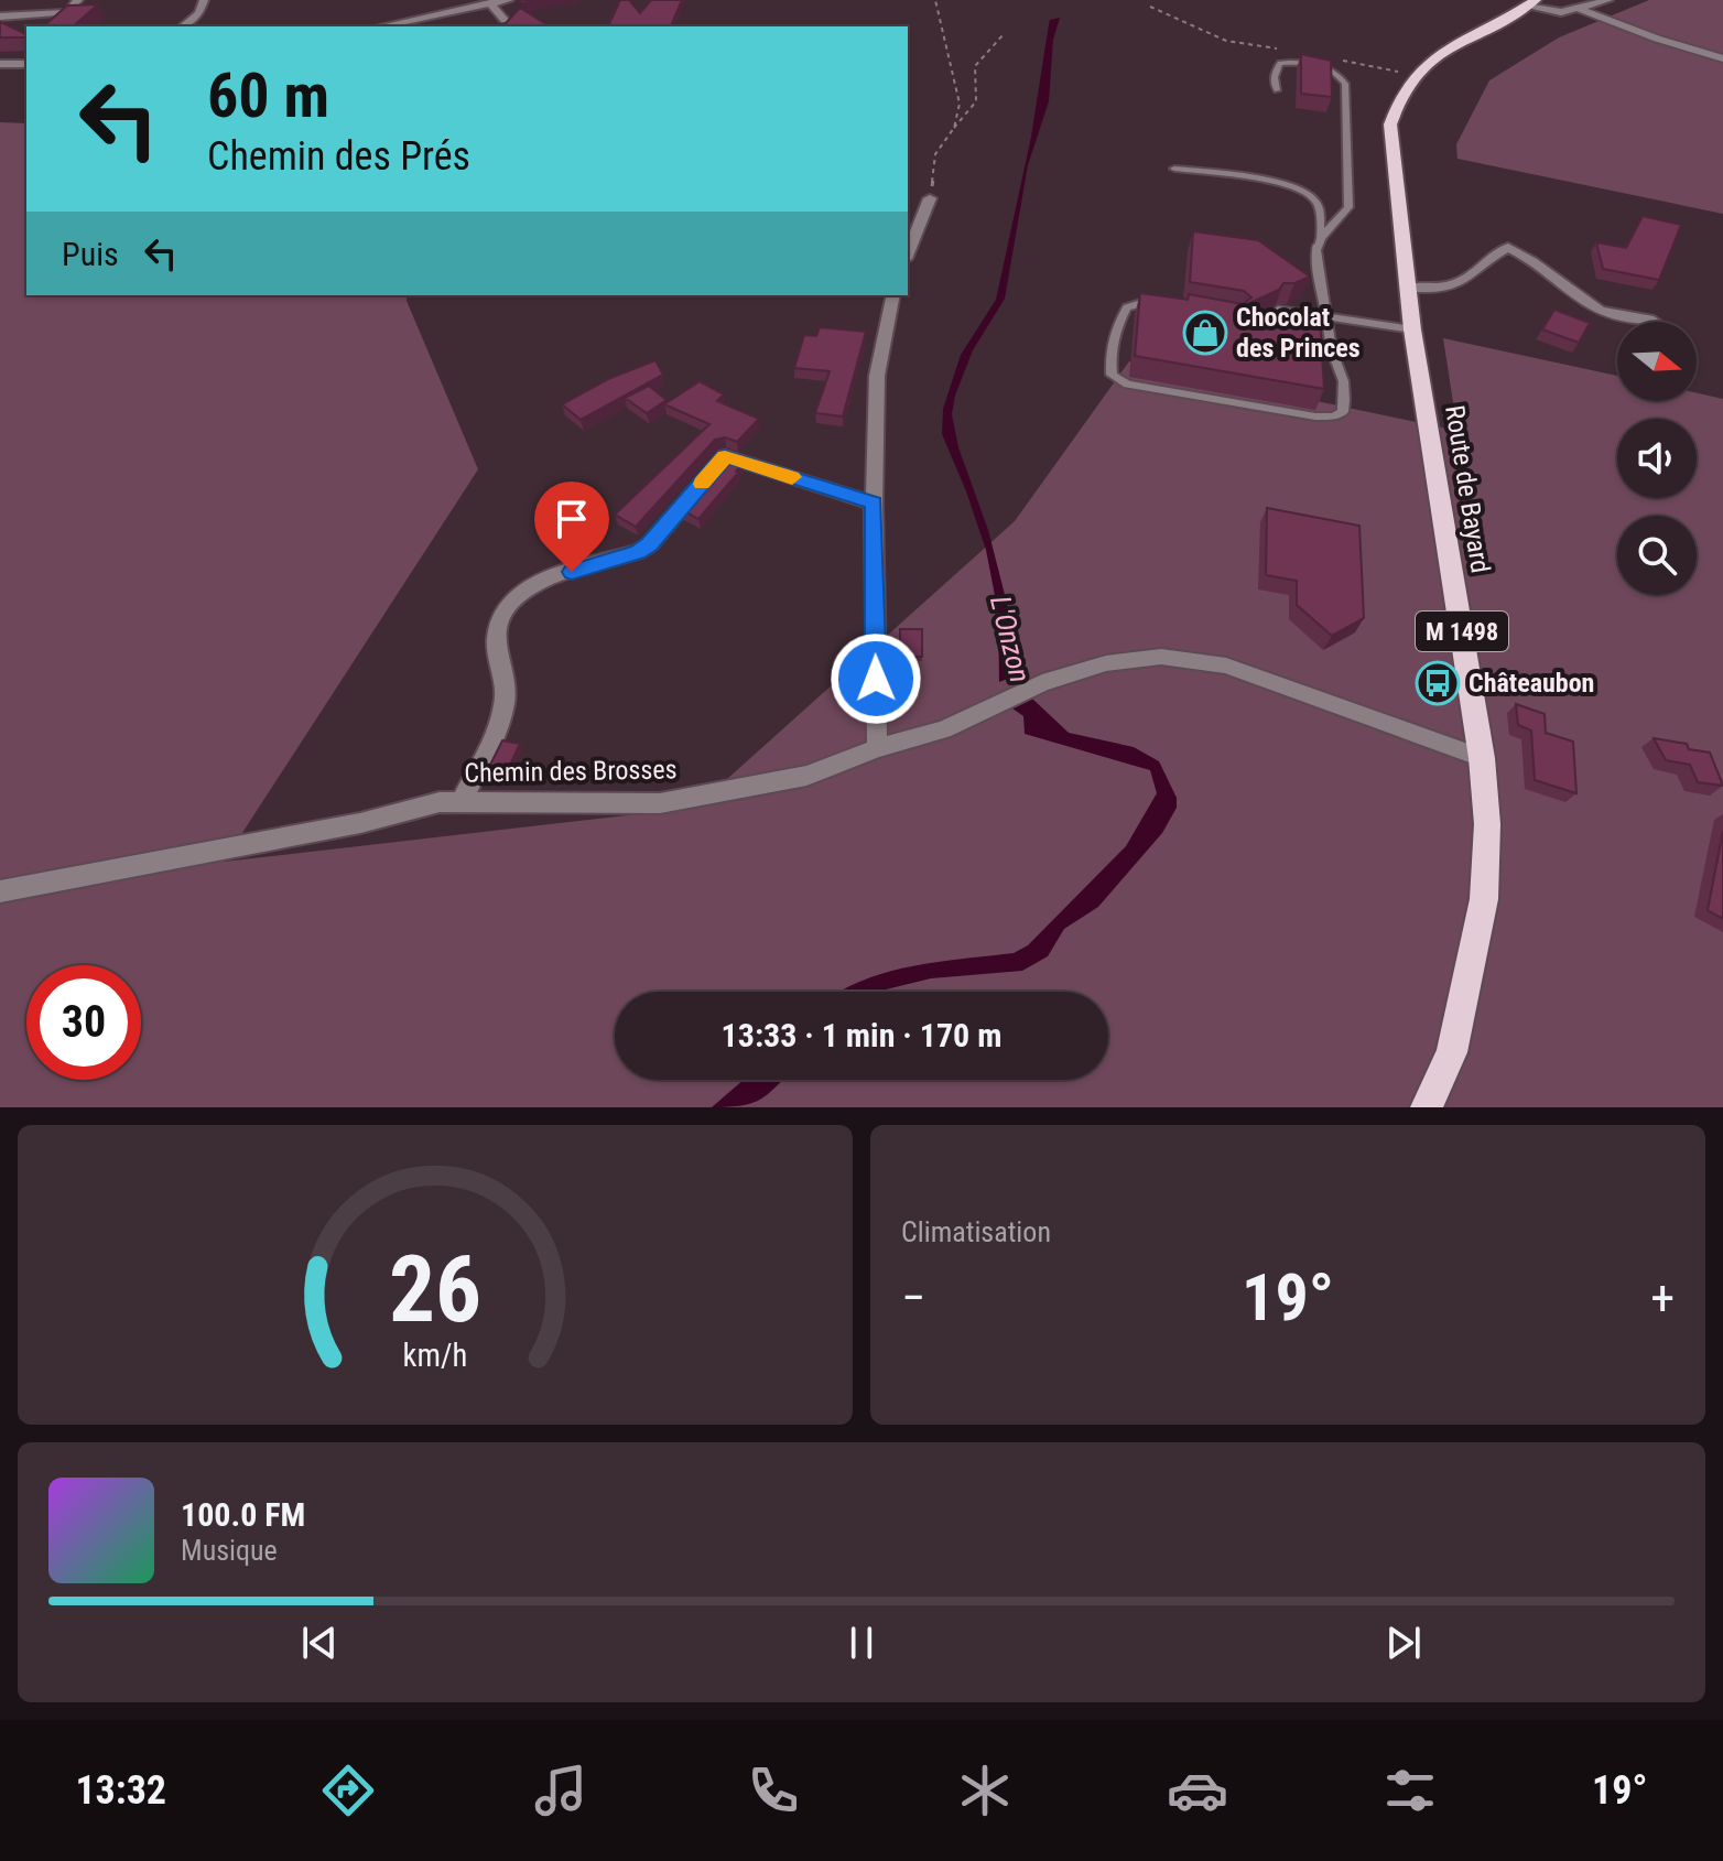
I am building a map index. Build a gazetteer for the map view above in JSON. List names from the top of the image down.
{
  "streets": {
    "main road": ["Route de Bayard", "M 1498"],
    "street": ["Chemin des Brosses"]
  },
  "crossings": [
    ["Route de Bayard", "Chemin des Brosses"]
  ],
  "water": ["L'Onzon"],
  "places": {
    "shop": ["Chocolat des Princes"],
    "bus stop": ["Châteaubon"]
  },
  "north": "right",
  "page": {
    "turn": ["60 m", "Chemin des Prés"],
    "then": "Puis",
    "limit": "30",
    "trip": "13:33 · 1 min · 170 m",
    "tile": "Climatisation",
    "heat": ["−", "19°", "+"],
    "song": ["100.0 FM", "Musique"],
    "tabs": ["13:32", "19°"],
    "gauge": ["26", "km/h"]
  }
}
